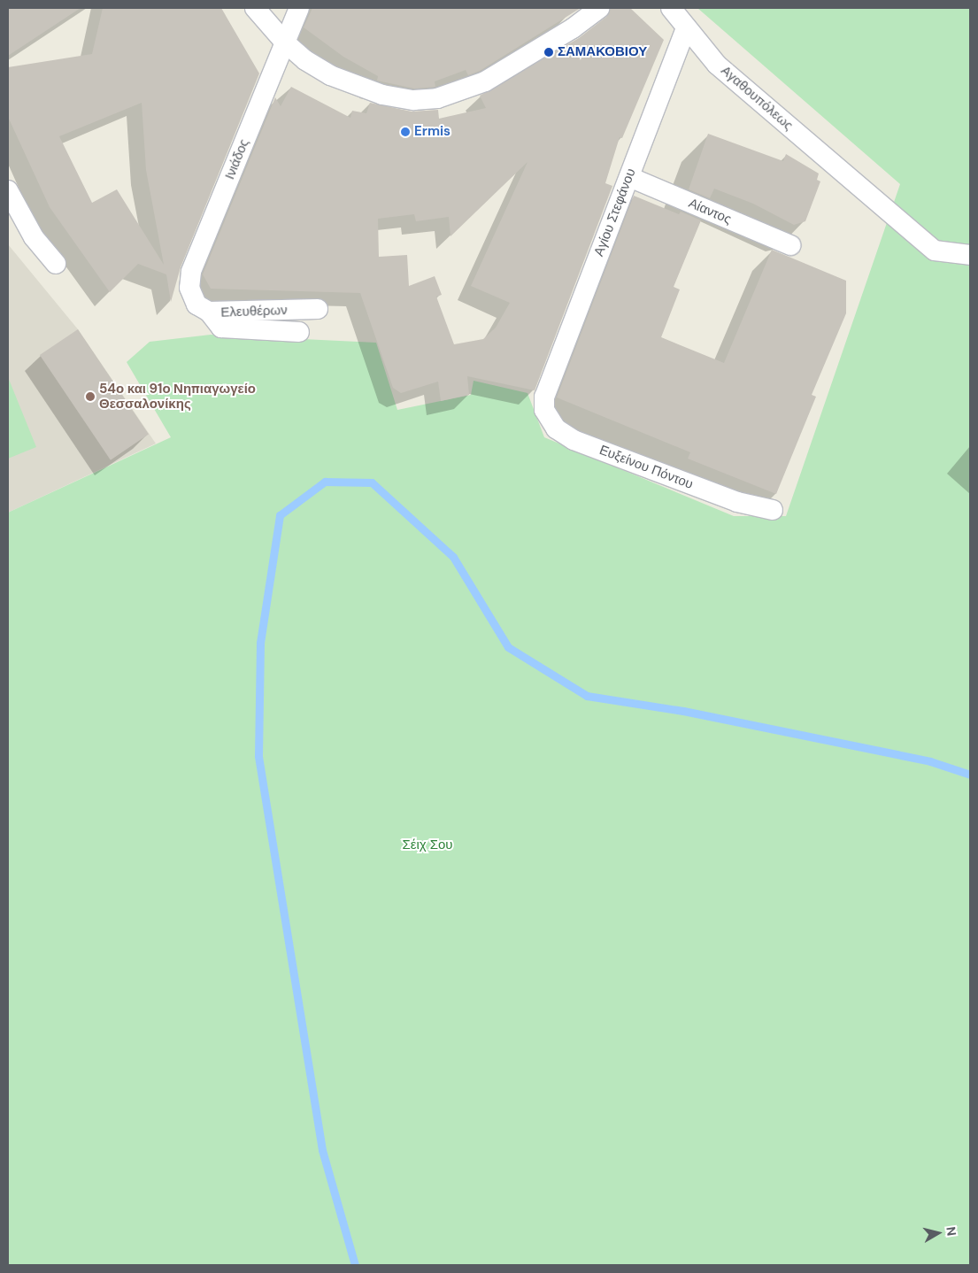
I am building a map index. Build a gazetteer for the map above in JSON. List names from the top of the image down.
{
  "streets": {
    "street": [
      "Αγαθουπόλεως",
      "Ινιάδος",
      "Αίαντος",
      "Αγίου Στεφάνου",
      "Ελευθέρων",
      "Ευξείνου Πόντου"
    ]
  },
  "crossings": [
    ["Αγαθουπόλεως", "Αγίου Στεφάνου"],
    ["Ινιάδος", "Ελευθέρων"],
    ["Αίαντος", "Αγίου Στεφάνου"],
    ["Αγίου Στεφάνου", "Ευξείνου Πόντου"]
  ],
  "parks": ["Σέιχ Σου"],
  "places": ["ΣΑΜΑΚΟΒΙΟΥ", "Ermis", "54ο και 91ο Νηπιαγωγείο Θεσσαλονίκης"],
  "north": "right"
}
